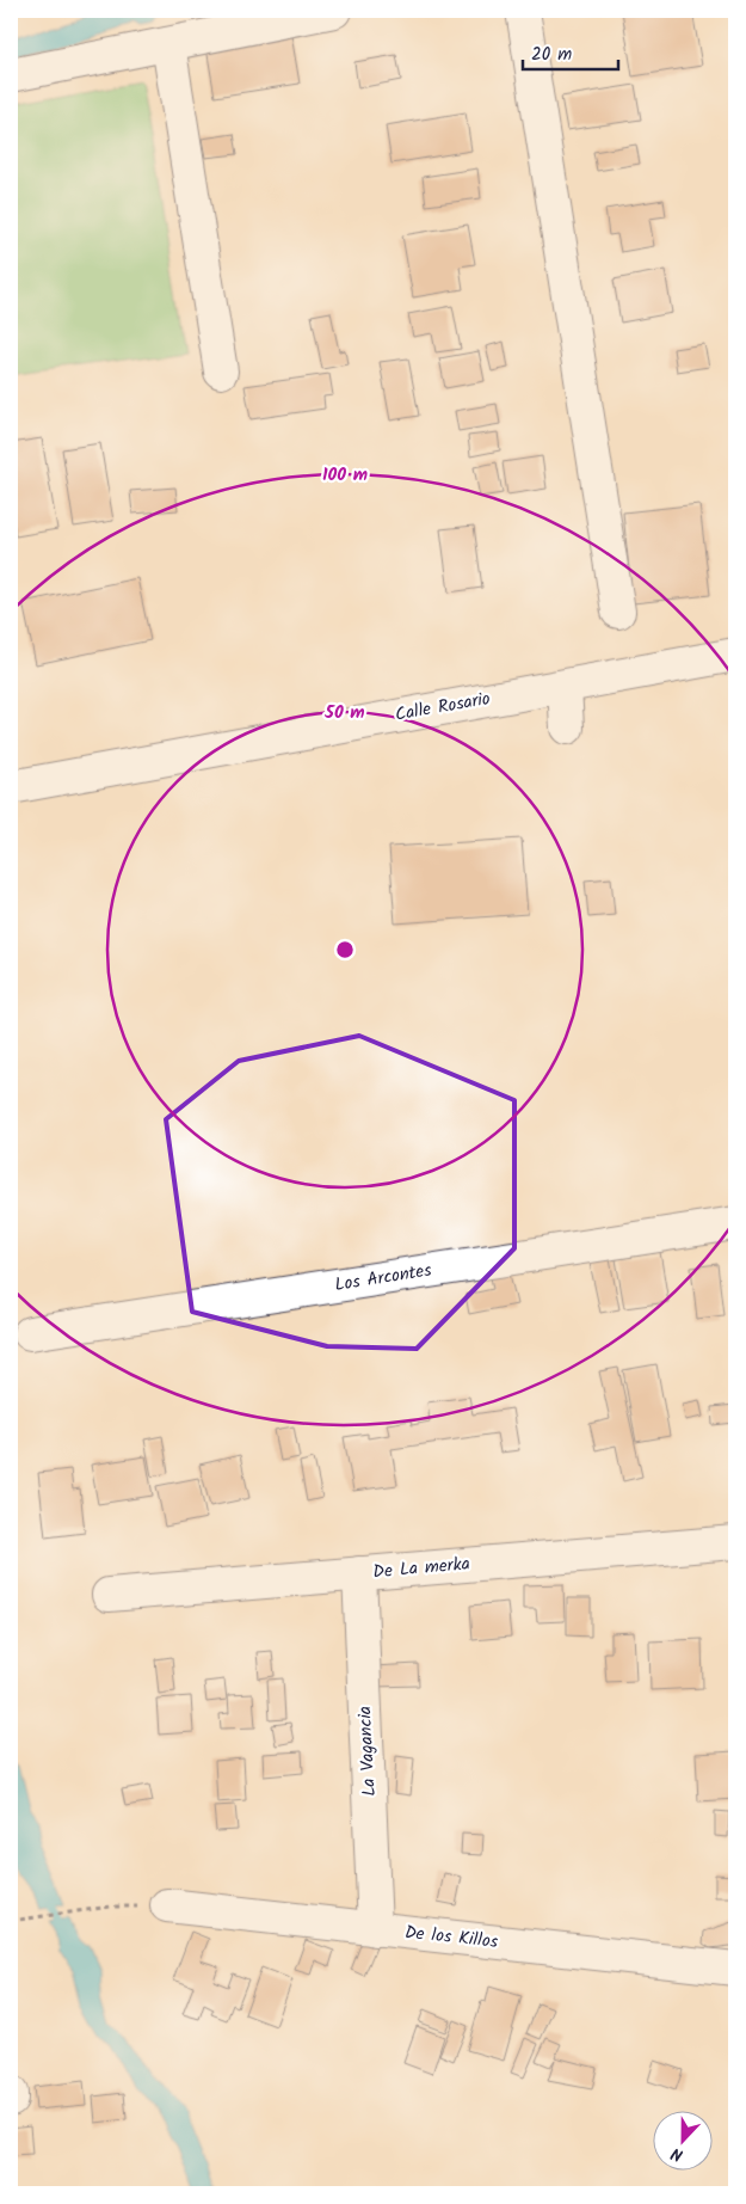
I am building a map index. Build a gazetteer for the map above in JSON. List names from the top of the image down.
{
  "streets": {
    "main road": [
      "Calle Rosario",
      "Los Arcontes",
      "De La merka",
      "La Vagancia",
      "De los Killos"
    ]
  },
  "crossings": [
    ["De La merka", "La Vagancia"],
    ["La Vagancia", "De los Killos"]
  ],
  "scale_bar": "20 m",
  "north": "bottom",
  "rings": ["100 m", "50 m"]
}
